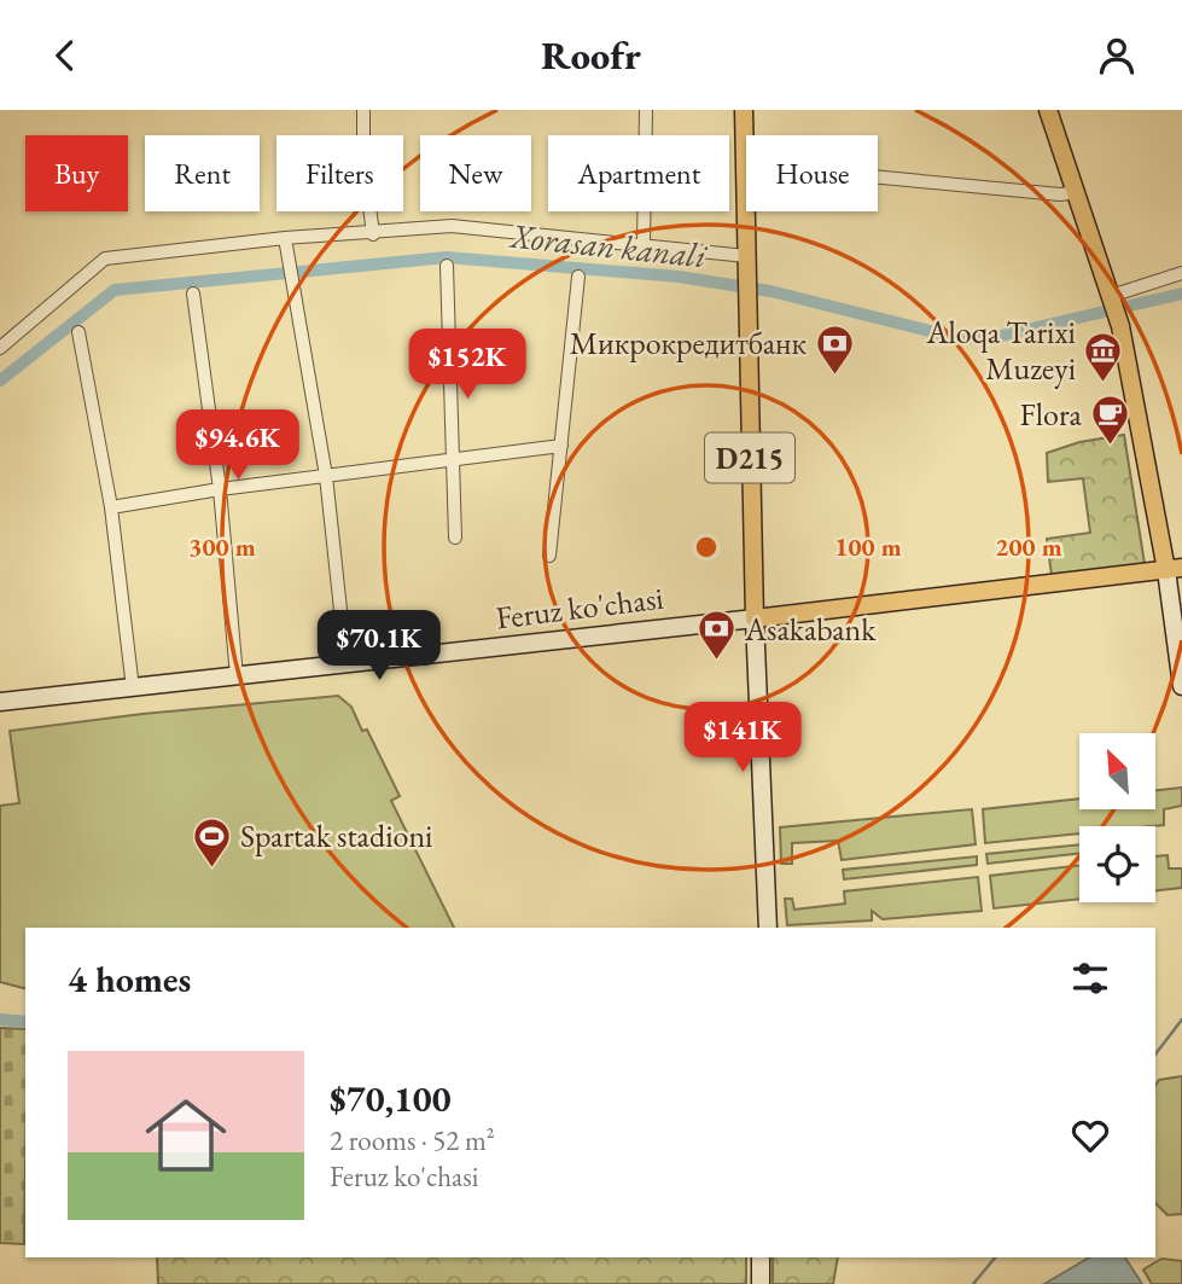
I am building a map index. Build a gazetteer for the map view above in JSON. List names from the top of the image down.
{
  "streets": {
    "main road": ["D215", "Feruz ko'chasi"]
  },
  "crossings": [
    ["D215", "Feruz ko'chasi"]
  ],
  "water": ["Xorasan kanali"],
  "places": {
    "bank": ["Микрокредитбанк", "Asakabank"],
    "museum": ["Aloqa Tarixi Muzeyi"],
    "cafe": ["Flora"],
    "sports": ["Spartak stadioni"]
  },
  "north": "top left",
  "page": {
    "header": "Roofr",
    "chip": [
      "Buy",
      "Rent",
      "Filters",
      "New",
      "Apartment",
      "House"
    ],
    "price": [
      "$152K",
      "$94.6K",
      "$70.1K",
      "$141K"
    ],
    "heading": "4 homes",
    "list": [
      {
        "name": "$70,100",
        "note": "2 rooms · 52 m² · Feruz ko'chasi"
      }
    ]
  },
  "rings": ["100 m", "200 m", "300 m"]
}
